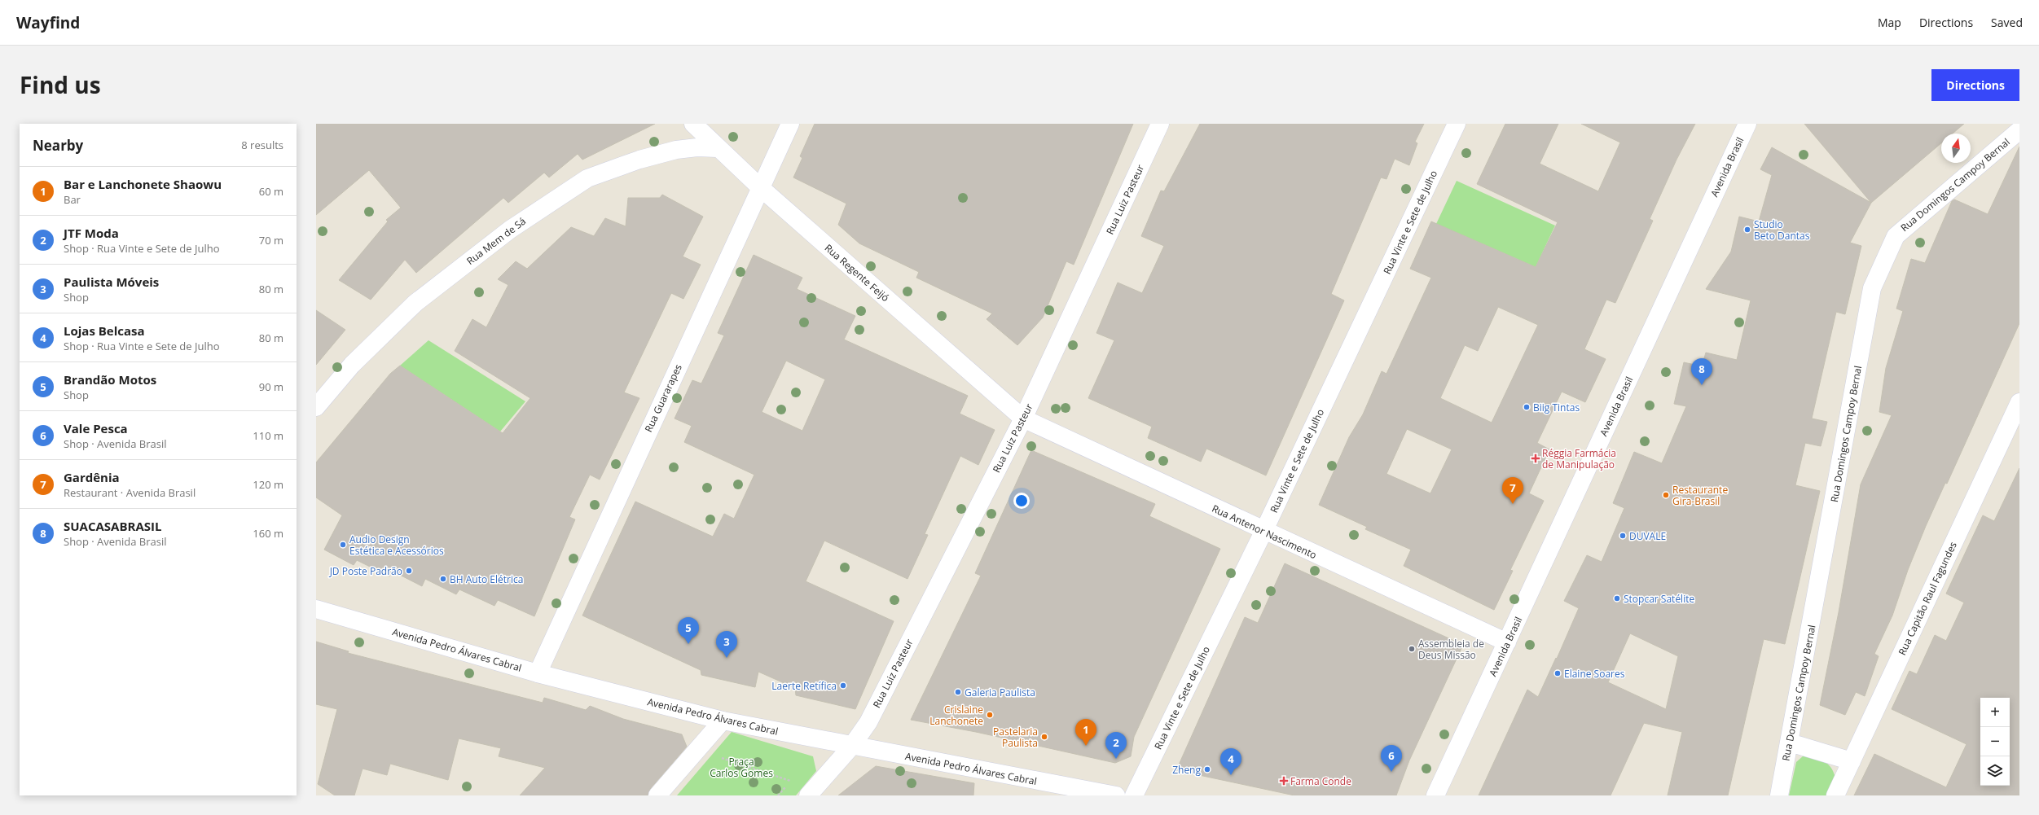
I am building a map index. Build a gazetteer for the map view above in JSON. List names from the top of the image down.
{
  "streets": {
    "street": [
      "Avenida Brasil",
      "Rua Domingos Campoy Bernal",
      "Rua Luiz Pasteur",
      "Rua Vinte e Sete de Julho",
      "Rua Mem de Sá",
      "Rua Regente Feijó",
      "Rua Guararapes",
      "Rua Antenor Nascimento",
      "Rua Capitão Raul Fagundes",
      "Avenida Pedro Álvares Cabral"
    ]
  },
  "crossings": [
    ["Avenida Brasil", "Rua Antenor Nascimento"],
    ["Rua Luiz Pasteur", "Rua Regente Feijó"],
    ["Rua Luiz Pasteur", "Rua Antenor Nascimento"],
    ["Rua Luiz Pasteur", "Avenida Pedro Álvares Cabral"],
    ["Rua Vinte e Sete de Julho", "Rua Antenor Nascimento"],
    ["Rua Mem de Sá", "Rua Regente Feijó"],
    ["Rua Regente Feijó", "Rua Guararapes"],
    ["Rua Regente Feijó", "Rua Antenor Nascimento"],
    ["Rua Guararapes", "Avenida Pedro Álvares Cabral"]
  ],
  "parks": ["Praça Carlos Gomes"],
  "places": {
    "other": [
      "Studio Beto Dantas",
      "Biig Tintas",
      "Restaurante Gira-Brasil",
      "DUVALE",
      "Audio Design Estética e Acessórios",
      "JD Poste Padrão",
      "BH Auto Elétrica",
      "Stopcar Satélite",
      "Assembleia de Deus Missão",
      "Elaine Soares",
      "Laerte Retífica",
      "Galeria Paulista",
      "Crislaine Lanchonete",
      "Pastelaria Paulista",
      "Zheng"
    ],
    "health": ["Réggia Farmácia de Manipulação", "Farma Conde"]
  },
  "north": "top",
  "page": {
    "header": "Wayfind",
    "nav": ["Map", "Directions", "Saved"],
    "title": "Find us",
    "buttons": "Directions",
    "heading": ["Nearby", "8 results"],
    "list": [
      {
        "mark": "1",
        "name": "Bar e Lanchonete Shaowu",
        "note": "Bar",
        "value": "60 m"
      },
      {
        "mark": "2",
        "name": "JTF Moda",
        "note": "Shop · Rua Vinte e Sete de Julho",
        "value": "70 m"
      },
      {
        "mark": "3",
        "name": "Paulista Móveis",
        "note": "Shop",
        "value": "80 m"
      },
      {
        "mark": "4",
        "name": "Lojas Belcasa",
        "note": "Shop · Rua Vinte e Sete de Julho",
        "value": "80 m"
      },
      {
        "mark": "5",
        "name": "Brandão Motos",
        "note": "Shop",
        "value": "90 m"
      },
      {
        "mark": "6",
        "name": "Vale Pesca",
        "note": "Shop · Avenida Brasil",
        "value": "110 m"
      },
      {
        "mark": "7",
        "name": "Gardênia",
        "note": "Restaurant · Avenida Brasil",
        "value": "120 m"
      },
      {
        "mark": "8",
        "name": "SUACASABRASIL",
        "note": "Shop · Avenida Brasil",
        "value": "160 m"
      }
    ],
    "pins": [
      "8",
      "7",
      "5",
      "3",
      "1",
      "2",
      "6",
      "4"
    ],
    "map_buttons": ["+", "−"]
  }
}
